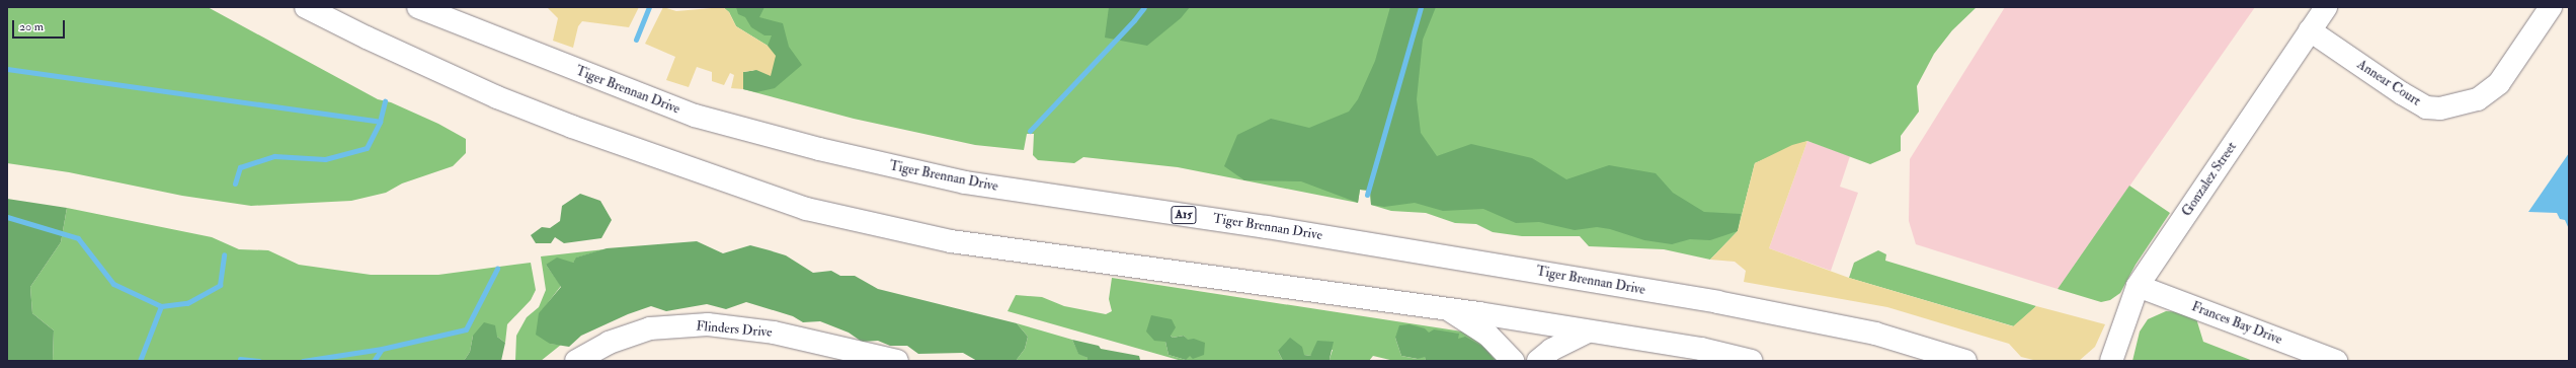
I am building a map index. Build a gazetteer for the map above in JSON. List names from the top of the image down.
{
  "streets": {
    "main road": [
      "Annear Court",
      "Tiger Brennan Drive",
      "Gonzalez Street",
      "A15",
      "Frances Bay Drive",
      "Flinders Drive"
    ]
  },
  "crossings": [
    ["Annear Court", "Gonzalez Street"],
    ["Gonzalez Street", "Frances Bay Drive"]
  ],
  "scale_bar": "20 m"
}
